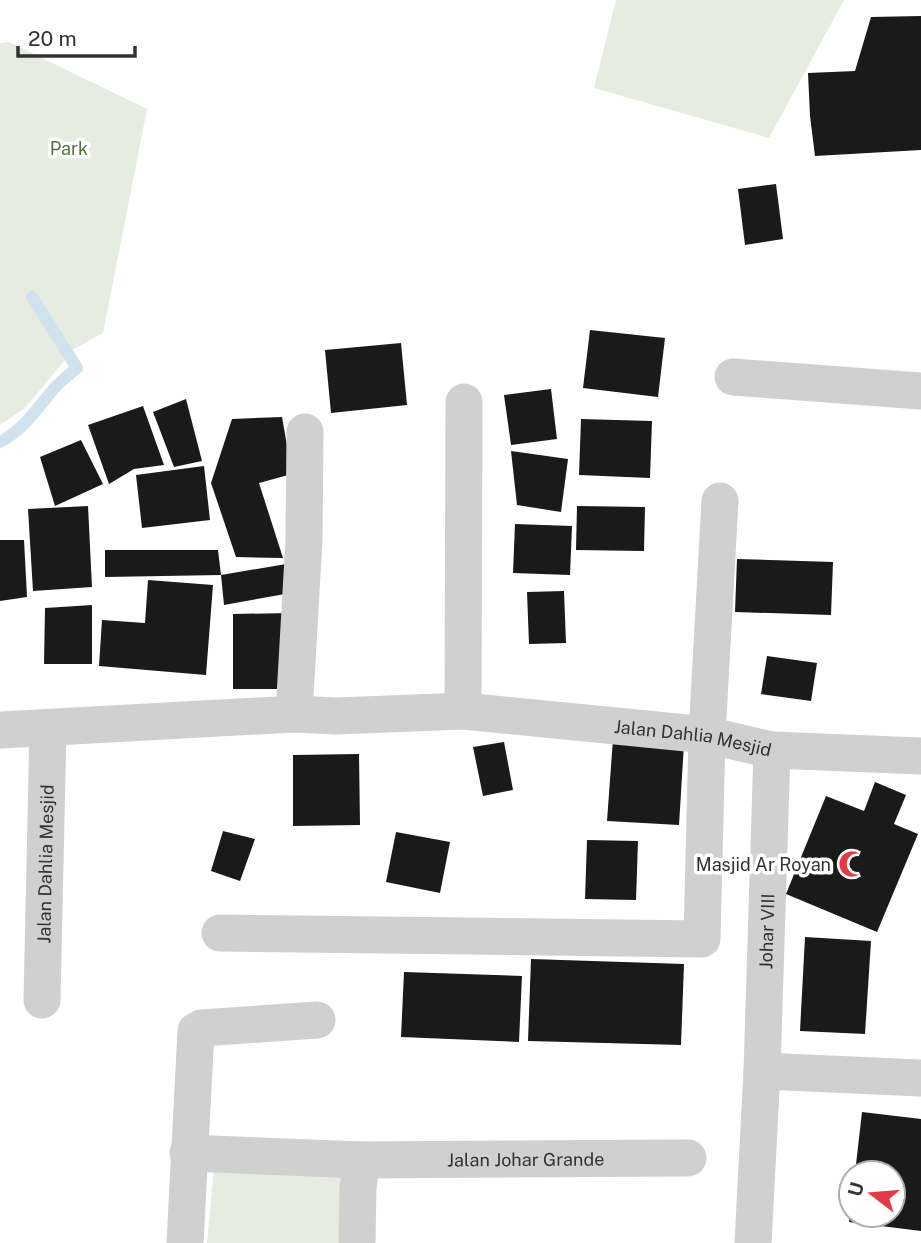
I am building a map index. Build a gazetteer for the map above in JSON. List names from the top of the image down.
{
  "streets": {
    "street": ["Jalan Dahlia Mesjid", "Johar VIII", "Jalan Johar Grande"]
  },
  "crossings": [
    ["Jalan Dahlia Mesjid", "Johar VIII"]
  ],
  "parks": ["Park"],
  "places": {
    "mosque": ["Masjid Ar Royan"]
  },
  "scale_bar": "20 m",
  "north": "left"
}
